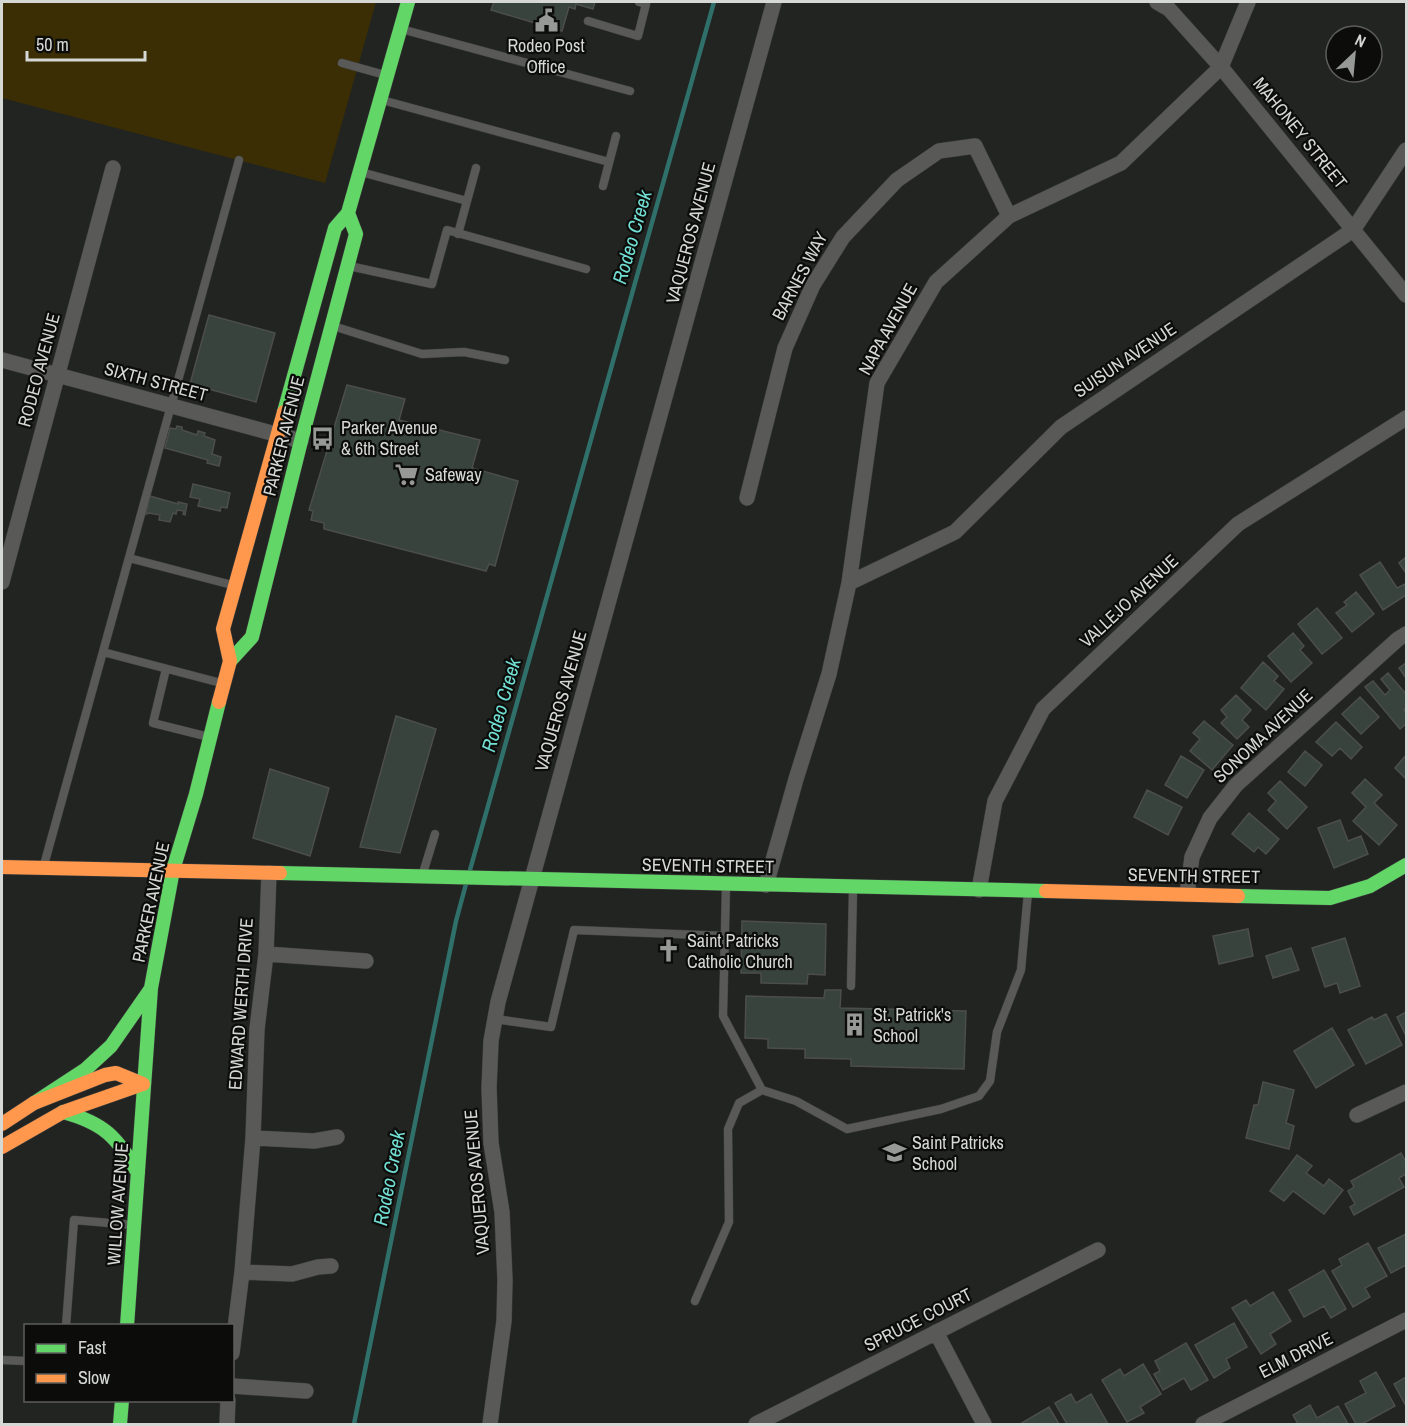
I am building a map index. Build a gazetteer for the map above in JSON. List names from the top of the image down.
{
  "streets": {
    "main road": ["PARKER AVENUE", "SEVENTH STREET", "WILLOW AVENUE"],
    "street": [
      "MAHONEY STREET",
      "VAQUEROS AVENUE",
      "BARNES WAY",
      "NAPA AVENUE",
      "SUISUN AVENUE",
      "RODEO AVENUE",
      "SIXTH STREET",
      "VALLEJO AVENUE",
      "SONOMA AVENUE",
      "EDWARD WERTH DRIVE",
      "SPRUCE COURT",
      "ELM DRIVE"
    ]
  },
  "crossings": [
    ["MAHONEY STREET", "NAPA AVENUE"],
    ["MAHONEY STREET", "SUISUN AVENUE"],
    ["VAQUEROS AVENUE", "SEVENTH STREET"],
    ["BARNES WAY", "NAPA AVENUE"],
    ["NAPA AVENUE", "SUISUN AVENUE"],
    ["NAPA AVENUE", "SEVENTH STREET"],
    ["RODEO AVENUE", "SIXTH STREET"],
    ["SIXTH STREET", "PARKER AVENUE"],
    ["PARKER AVENUE", "SEVENTH STREET"],
    ["PARKER AVENUE", "WILLOW AVENUE"],
    ["VALLEJO AVENUE", "SEVENTH STREET"],
    ["SONOMA AVENUE", "SEVENTH STREET"],
    ["SEVENTH STREET", "EDWARD WERTH DRIVE"]
  ],
  "water": ["Rodeo Creek"],
  "places": {
    "public building": ["Rodeo Post Office"],
    "bus stop": ["Parker Avenue & 6th Street"],
    "supermarket": ["Safeway"],
    "church": ["Saint Patricks Catholic Church"],
    "building": ["St. Patrick's School"],
    "school or university": ["Saint Patricks School"]
  },
  "legend": ["Fast", "Slow"],
  "scale_bar": "50 m",
  "north": "top right"
}
